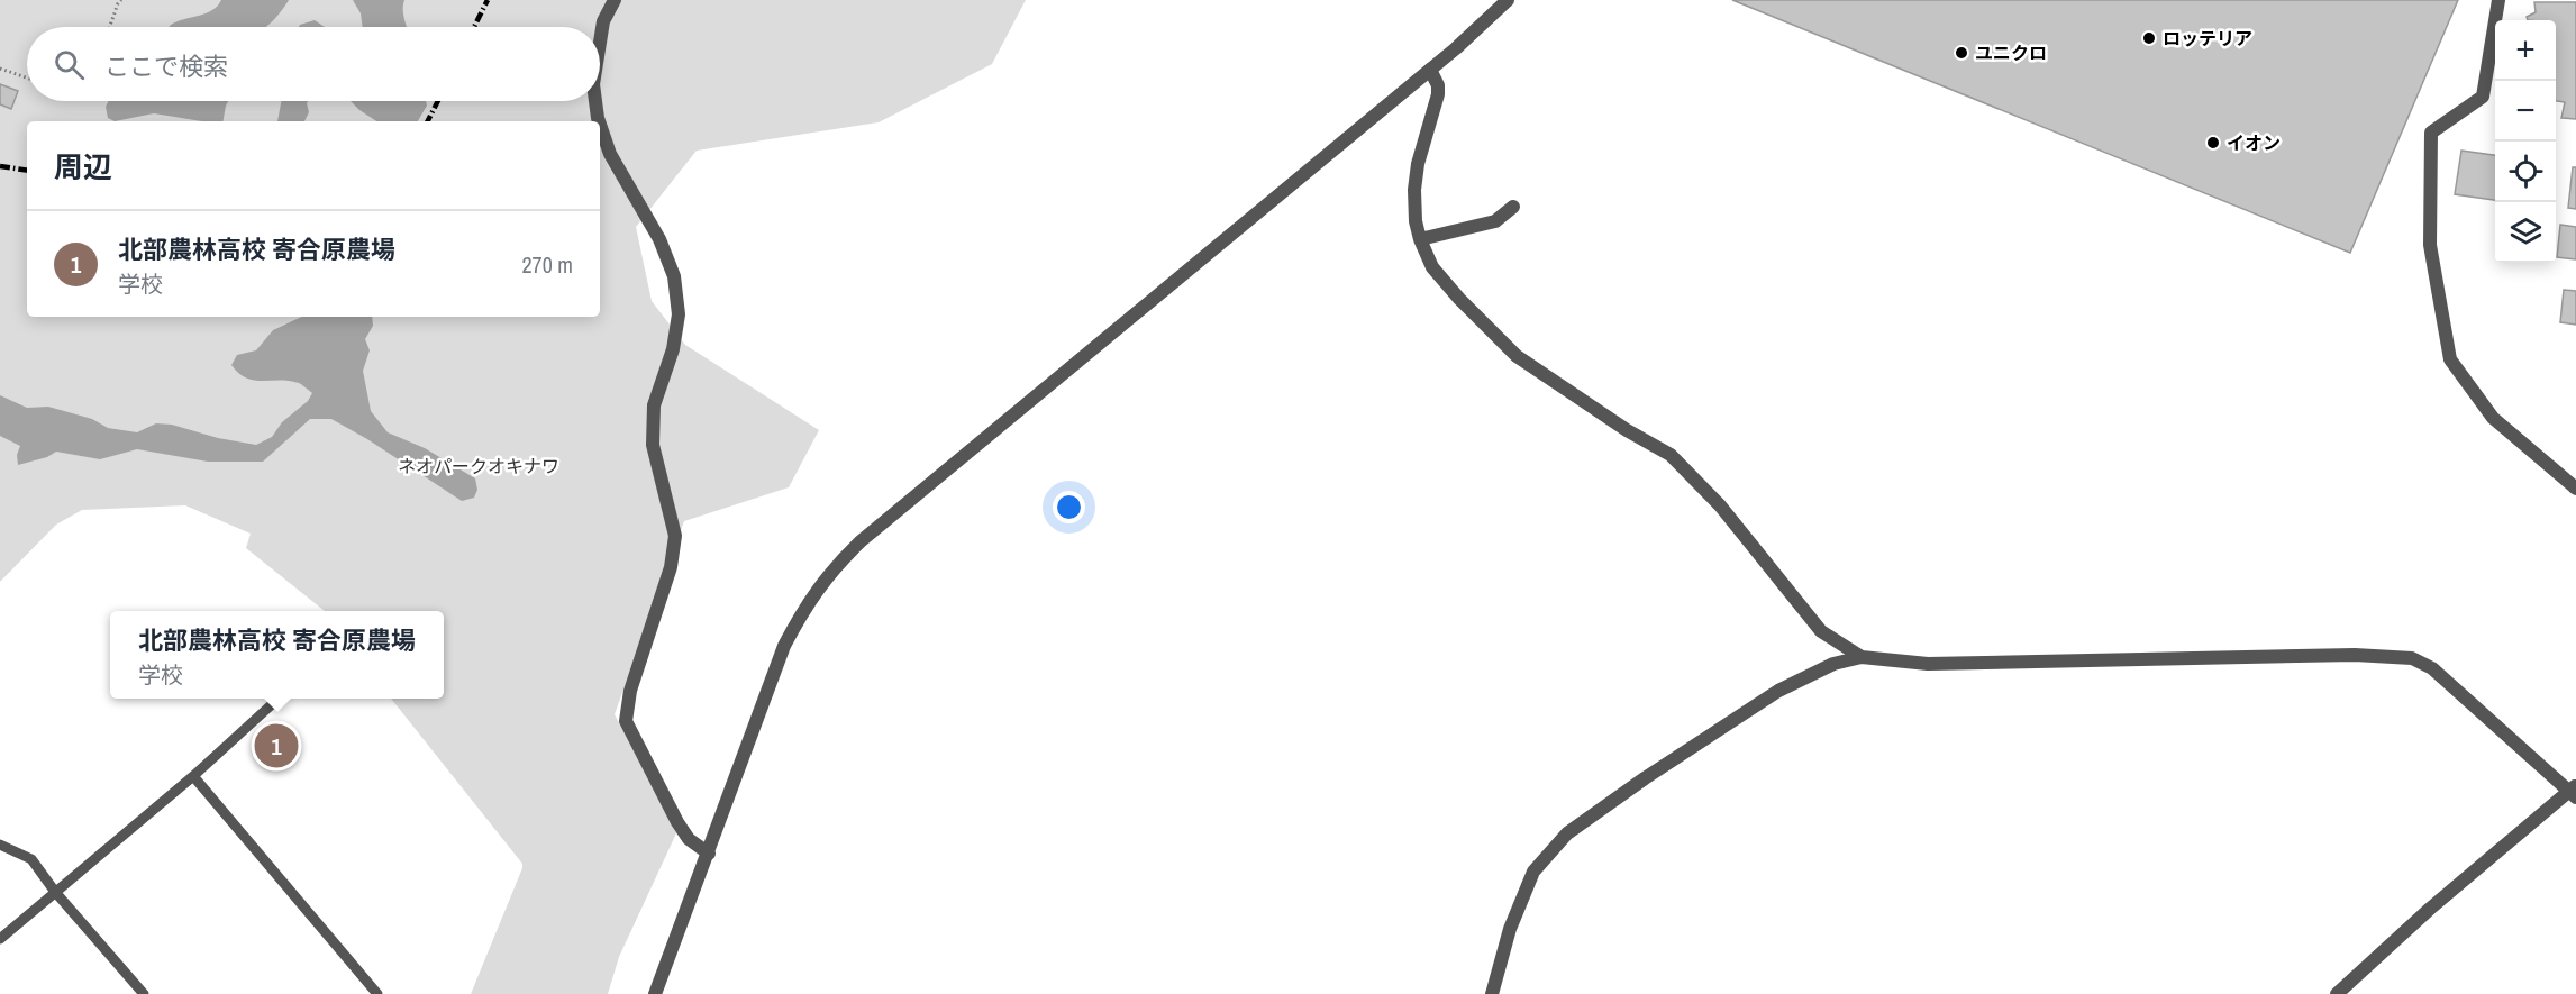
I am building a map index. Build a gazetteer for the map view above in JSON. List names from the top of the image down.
{
  "parks": ["ネオパークオキナワ"],
  "places": ["ロッテリア", "ユニクロ", "イオン"],
  "page": {
    "map_buttons": ["+", "−"],
    "search": "ここで検索",
    "heading": "周辺",
    "list": [
      {
        "mark": "1",
        "name": "北部農林高校 寄合原農場",
        "note": "学校",
        "value": "270 m"
      }
    ],
    "popup": ["北部農林高校 寄合原農場", "学校"],
    "pins": "1"
  }
}
